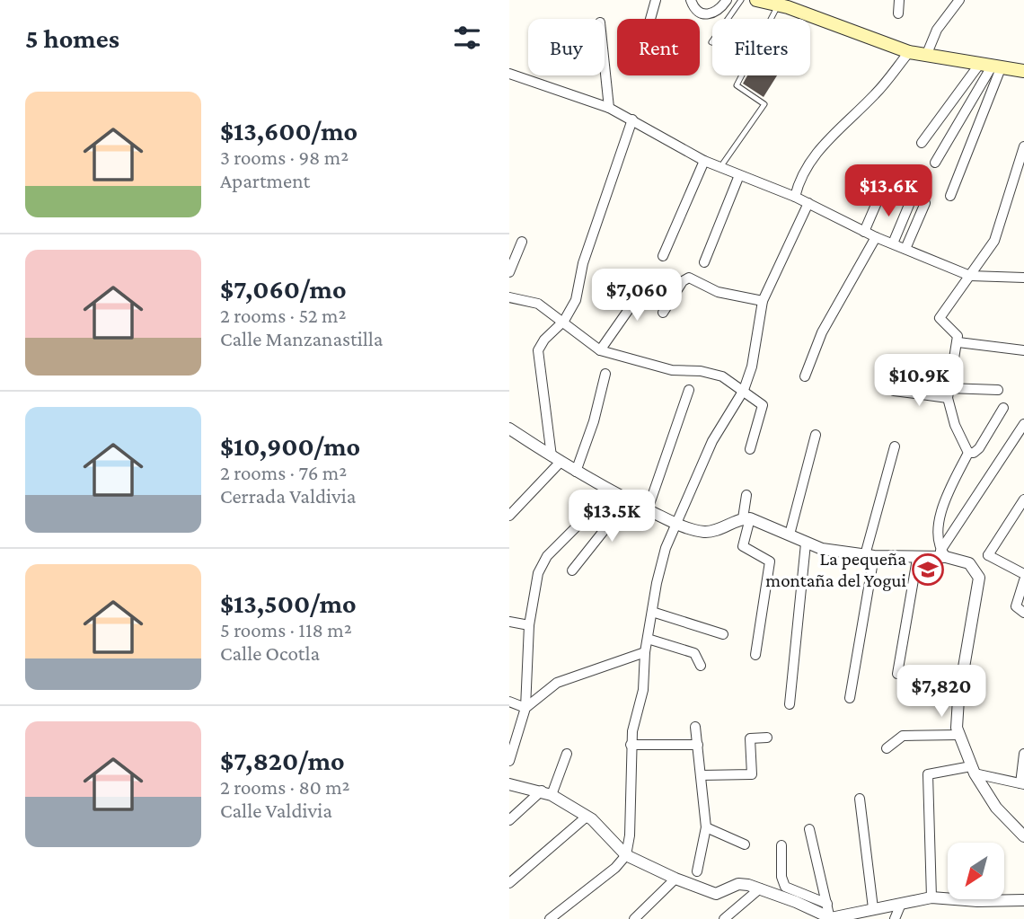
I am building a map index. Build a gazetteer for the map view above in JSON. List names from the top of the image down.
{
  "places": {
    "school or university": ["La pequeña montaña del Yogui"]
  },
  "north": "bottom left",
  "page": {
    "heading": "5 homes",
    "chip": ["Buy", "Rent", "Filters"],
    "list": [
      {
        "name": "$13,600/mo",
        "note": "3 rooms · 98 m² · Apartment"
      },
      {
        "name": "$7,060/mo",
        "note": "2 rooms · 52 m² · Calle Manzanastilla"
      },
      {
        "name": "$10,900/mo",
        "note": "2 rooms · 76 m² · Cerrada Valdivia"
      },
      {
        "name": "$13,500/mo",
        "note": "5 rooms · 118 m² · Calle Ocotla"
      },
      {
        "name": "$7,820/mo",
        "note": "2 rooms · 80 m² · Calle Valdivia"
      }
    ],
    "price": [
      "$13.6K",
      "$7,060",
      "$10.9K",
      "$13.5K",
      "$7,820"
    ]
  }
}
